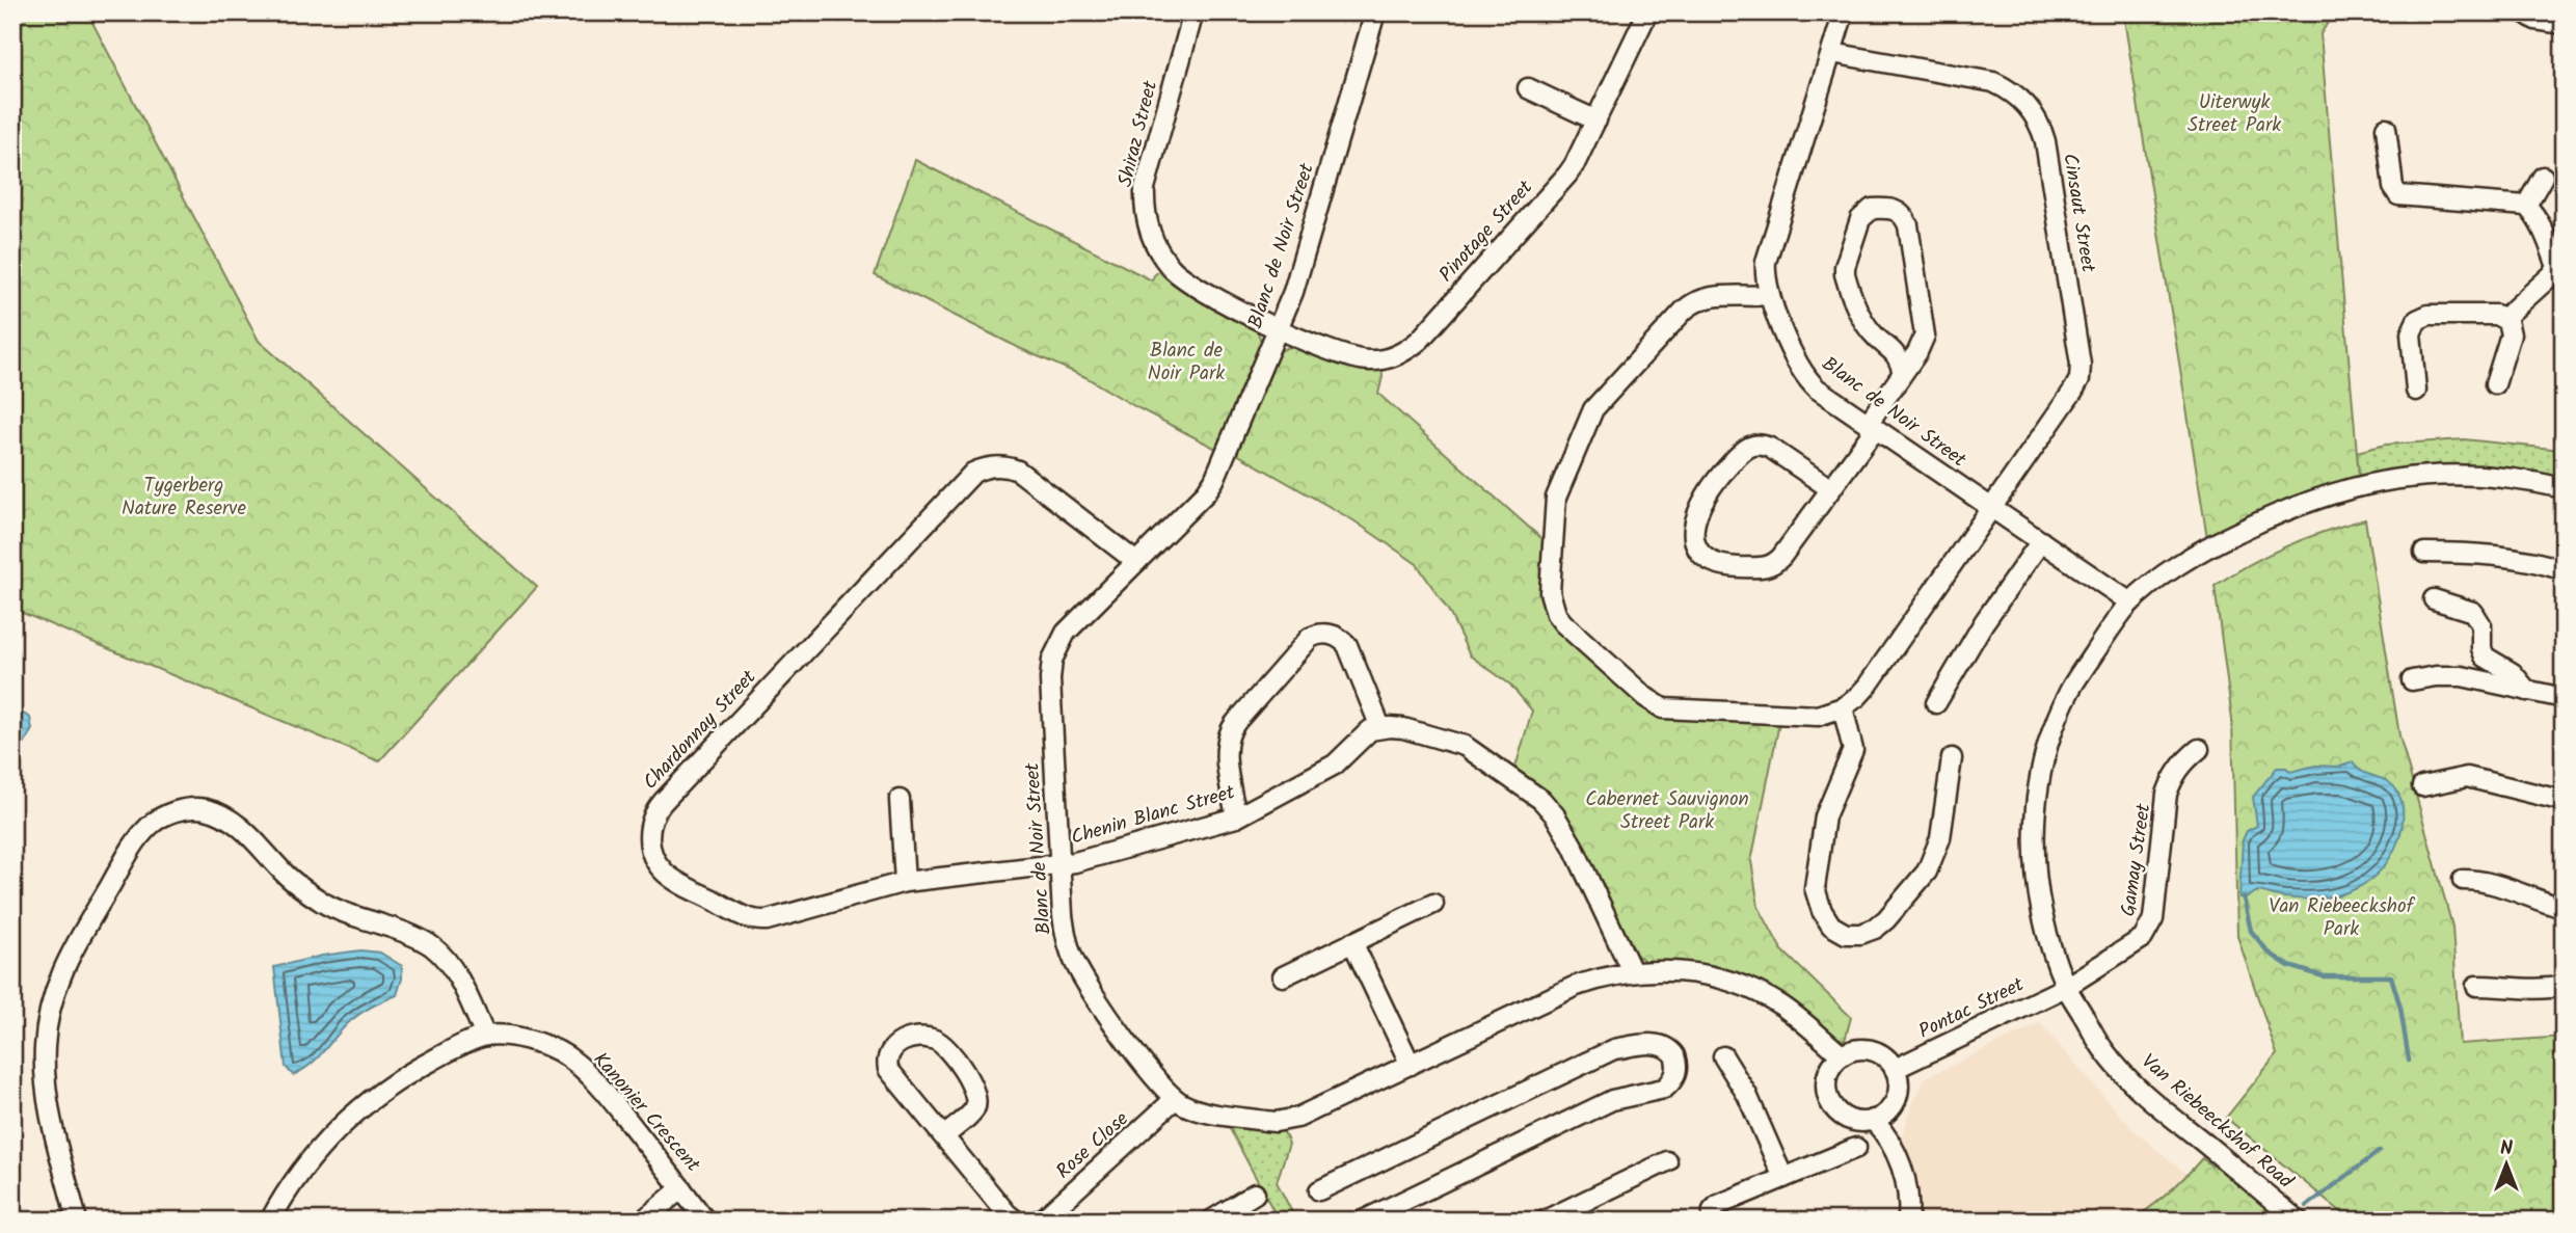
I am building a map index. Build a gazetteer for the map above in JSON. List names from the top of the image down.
{
  "streets": {
    "street": [
      "Shiraz Street",
      "Cinsaut Street",
      "Pinotage Street",
      "Blanc de Noir Street",
      "Chardonnay Street",
      "Chenin Blanc Street",
      "Gamay Street",
      "Pontac Street",
      "Kanonier Crescent",
      "Van Riebeeckshof Road",
      "Rose Close"
    ]
  },
  "crossings": [
    ["Shiraz Street", "Pinotage Street"],
    ["Shiraz Street", "Blanc de Noir Street"],
    ["Cinsaut Street", "Blanc de Noir Street"],
    ["Pinotage Street", "Blanc de Noir Street"],
    ["Blanc de Noir Street", "Chardonnay Street"],
    ["Blanc de Noir Street", "Chenin Blanc Street"],
    ["Blanc de Noir Street", "Pontac Street"],
    ["Blanc de Noir Street", "Van Riebeeckshof Road"],
    ["Blanc de Noir Street", "Rose Close"],
    ["Chardonnay Street", "Chenin Blanc Street"],
    ["Gamay Street", "Pontac Street"],
    ["Gamay Street", "Van Riebeeckshof Road"],
    ["Pontac Street", "Van Riebeeckshof Road"]
  ],
  "parks": [
    "Uiterwyk Street Park",
    "Blanc de Noir Park",
    "Tygerberg Nature Reserve",
    "Cabernet Sauvignon Street Park",
    "Van Riebeeckshof Park"
  ],
  "north": "top"
}
